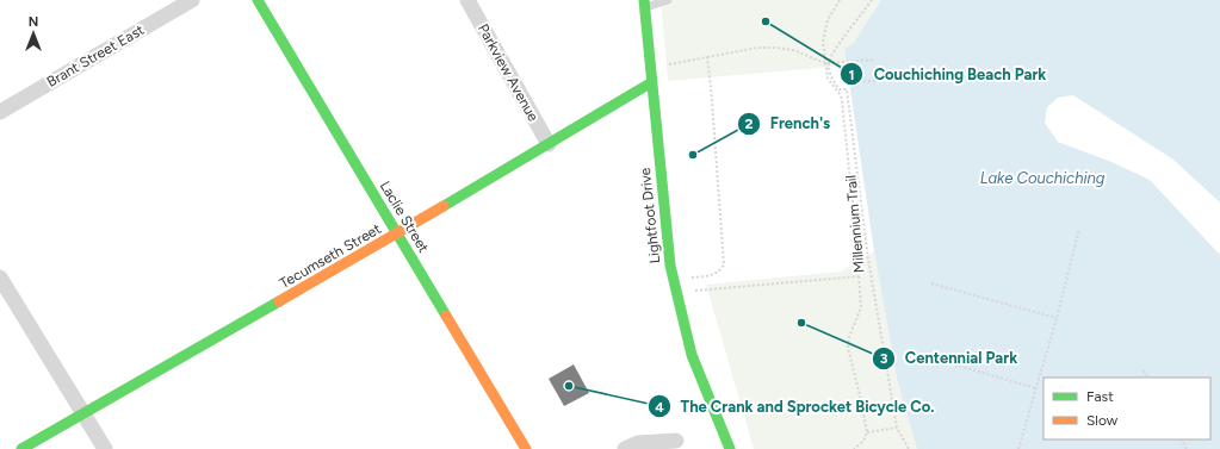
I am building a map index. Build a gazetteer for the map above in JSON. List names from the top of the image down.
{
  "streets": {
    "street": [
      "Brant Street East",
      "Parkview Avenue",
      "Lightfoot Drive",
      "Laclie Street",
      "Tecumseth Street"
    ],
    "path": ["Millennium Trail"]
  },
  "crossings": [
    ["Parkview Avenue", "Tecumseth Street"],
    ["Lightfoot Drive", "Tecumseth Street"],
    ["Laclie Street", "Tecumseth Street"]
  ],
  "water": ["Lake Couchiching"],
  "places": [
    "Couchiching Beach Park",
    "French's",
    "Centennial Park",
    "The Crank and Sprocket Bicycle Co."
  ],
  "legend": ["Fast", "Slow"],
  "north": "top"
}
